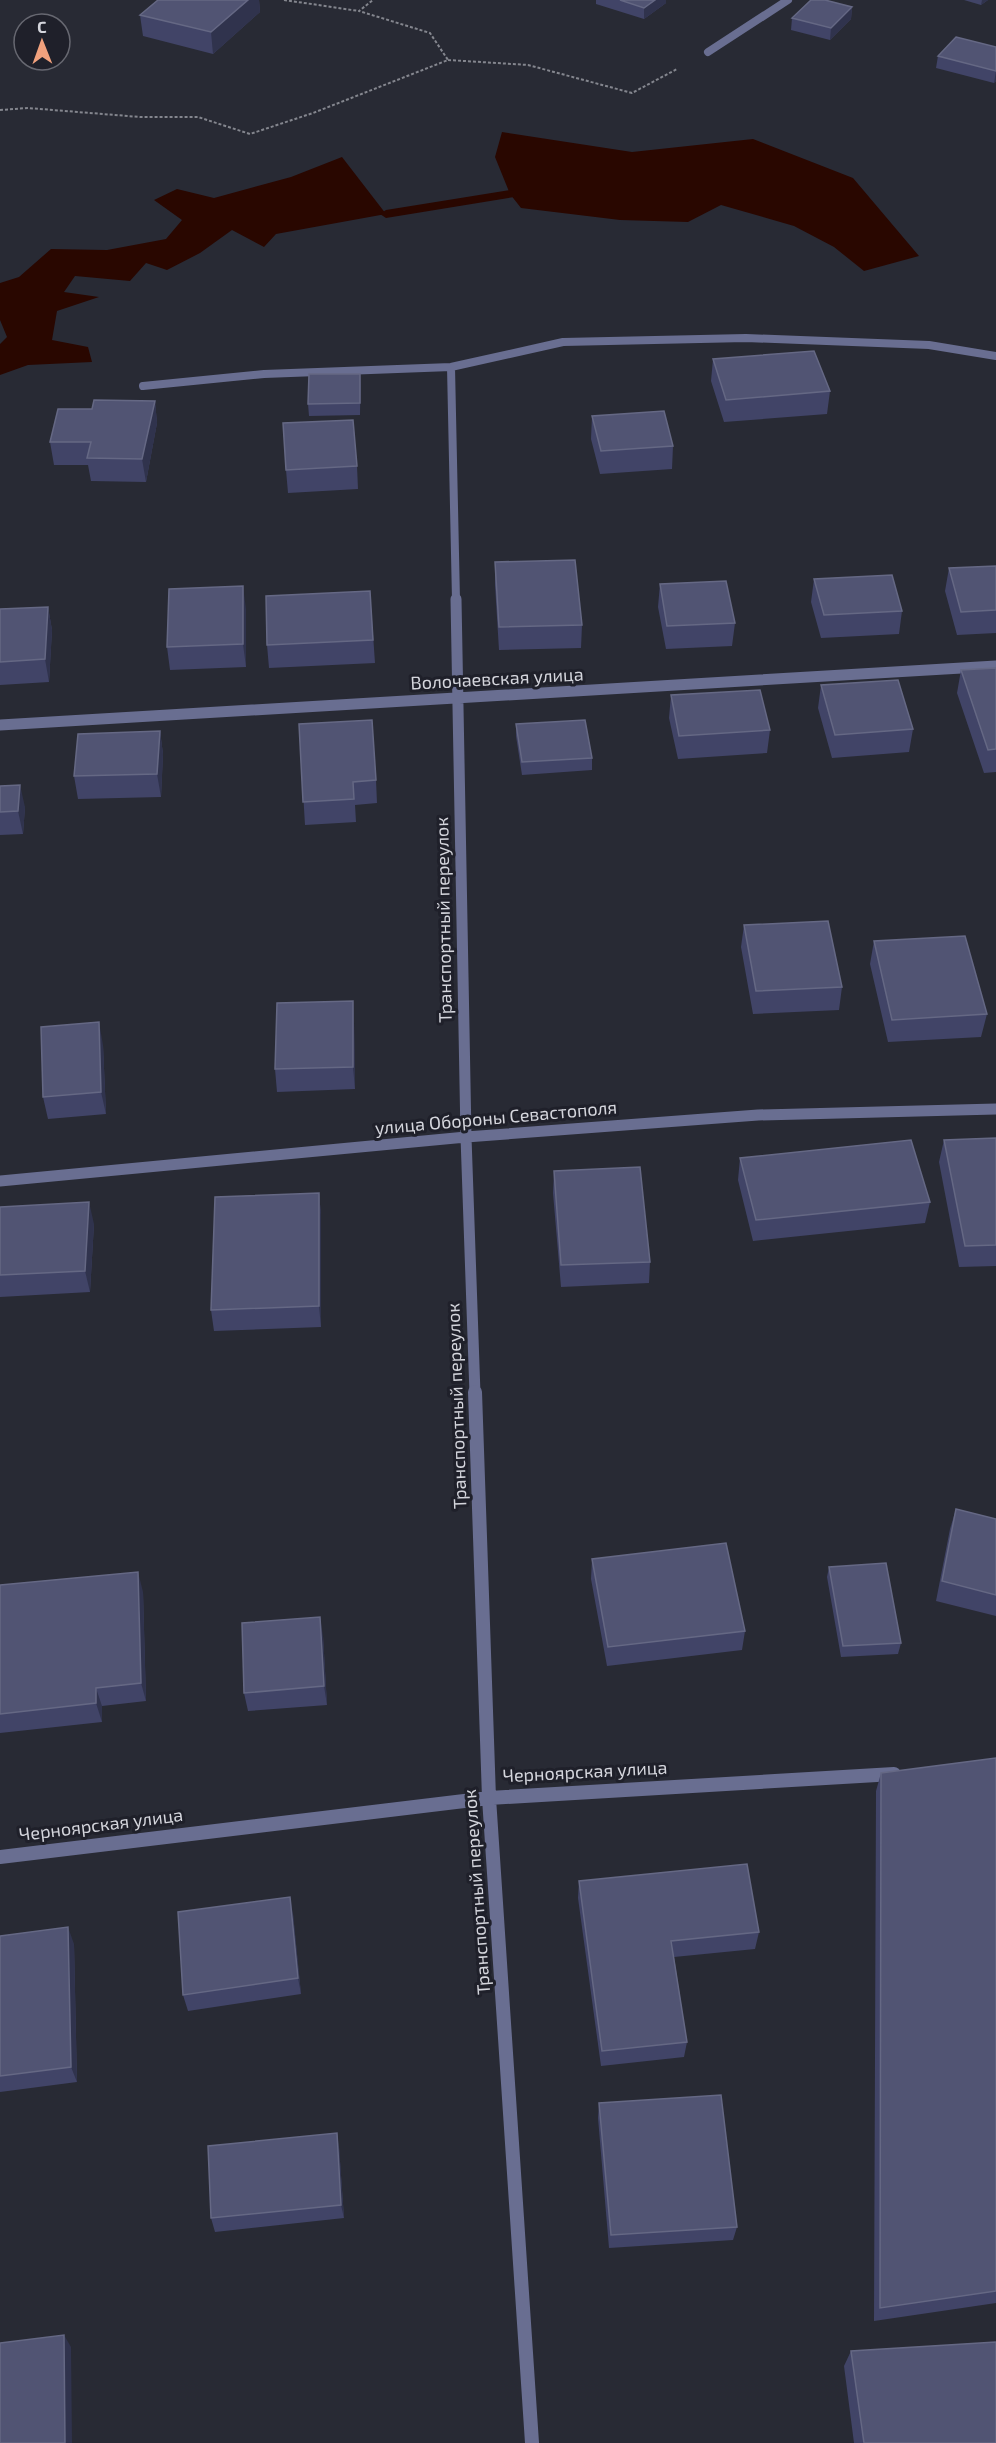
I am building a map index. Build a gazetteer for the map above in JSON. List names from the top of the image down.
{
  "streets": {
    "street": [
      "Волочаевская улица",
      "Транспортный переулок",
      "улица Обороны Севастополя",
      "Черноярская улица"
    ]
  },
  "crossings": [
    ["Волочаевская улица", "Транспортный переулок"],
    ["Транспортный переулок", "улица Обороны Севастополя"],
    ["Транспортный переулок", "Черноярская улица"]
  ],
  "north": "top"
}
